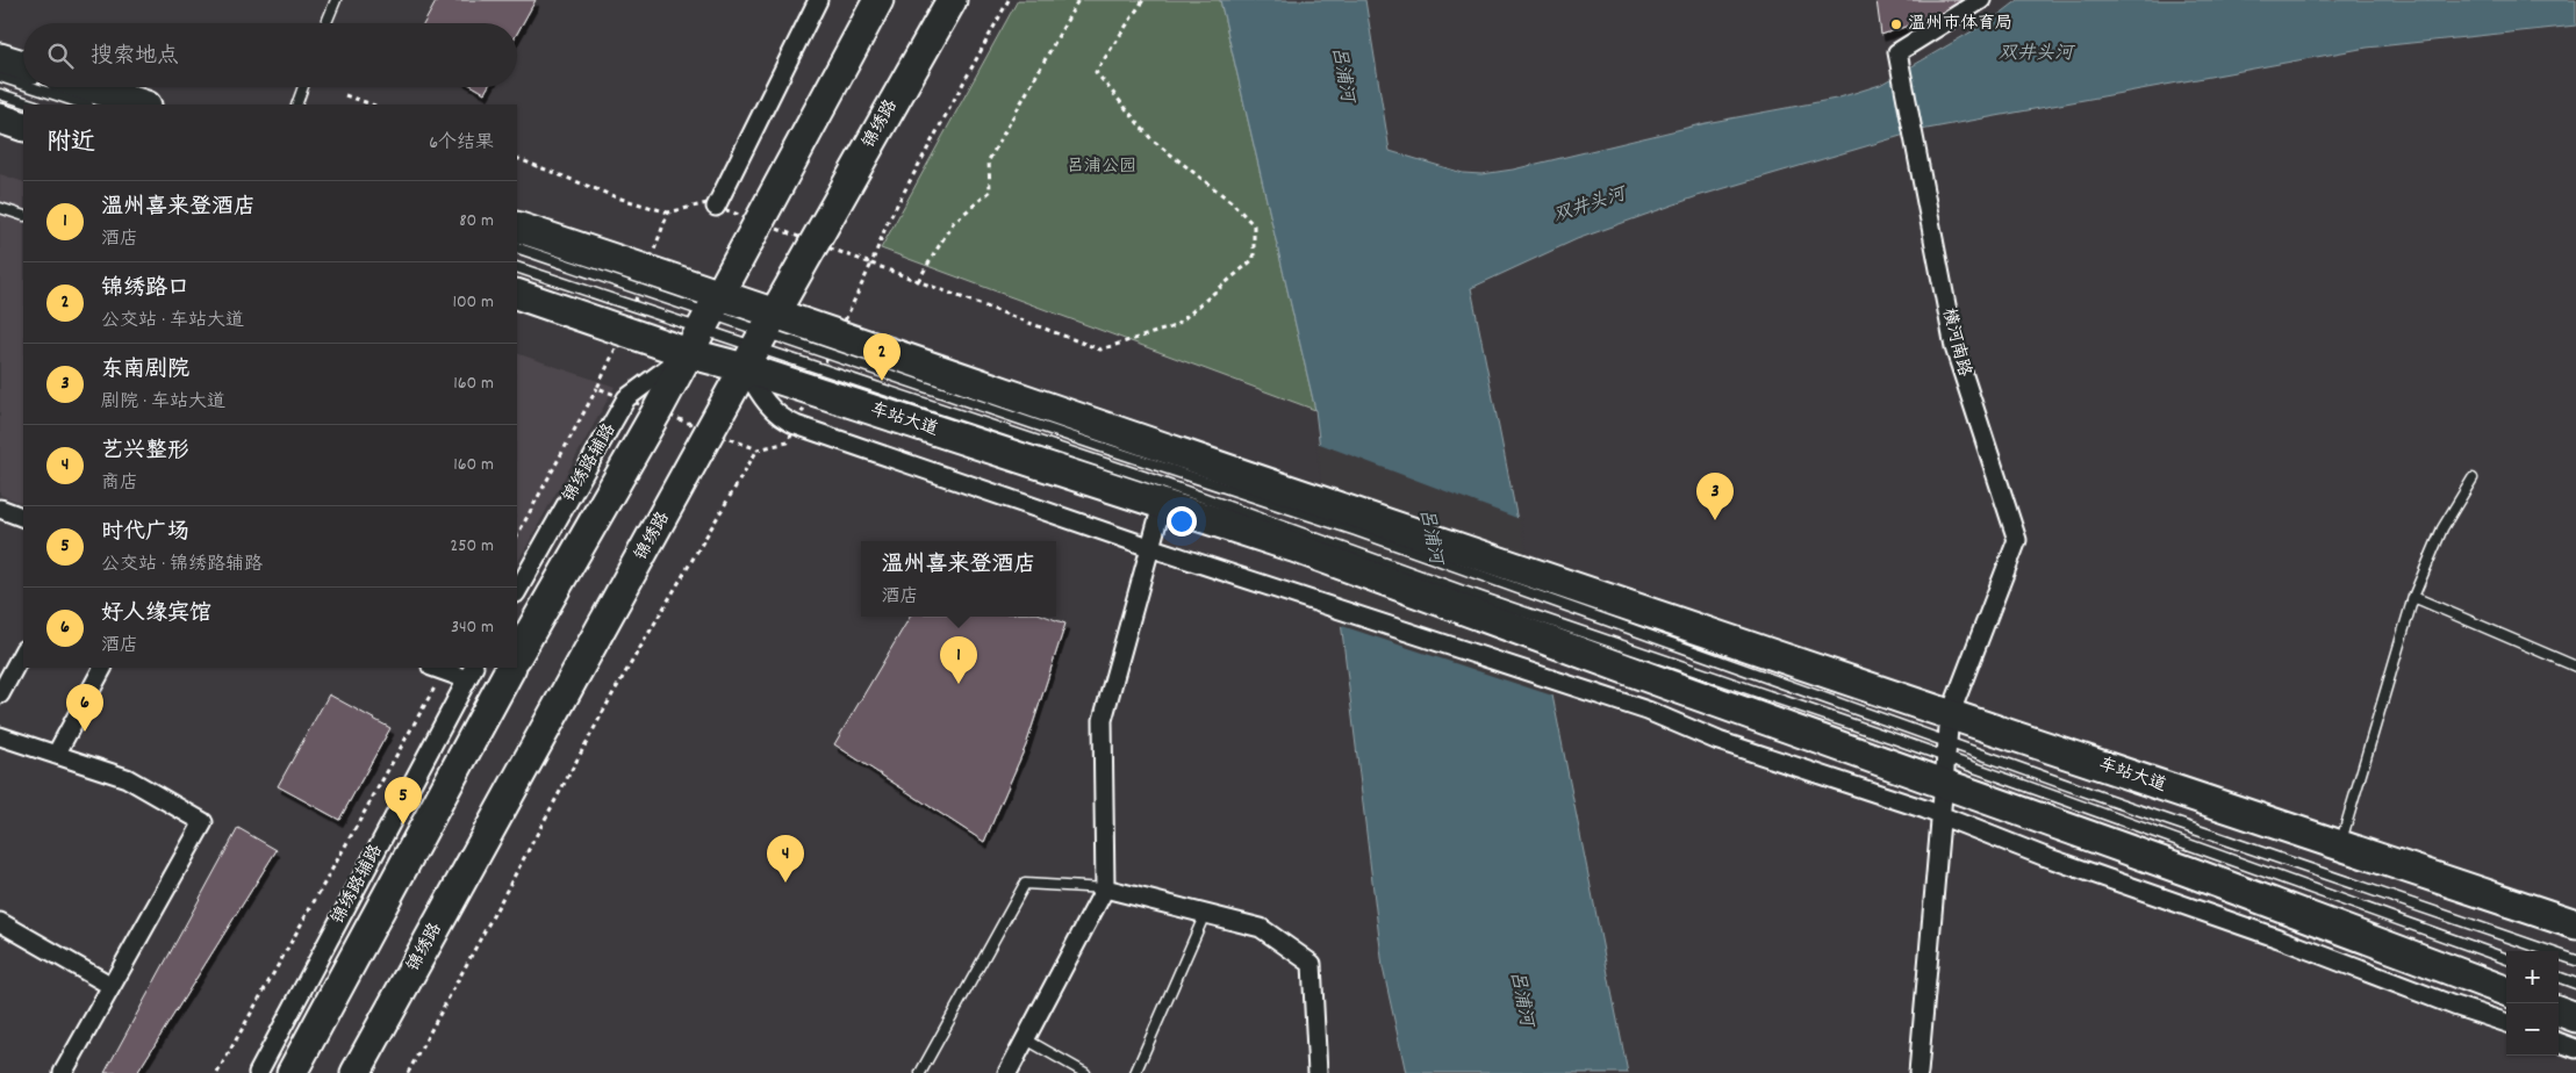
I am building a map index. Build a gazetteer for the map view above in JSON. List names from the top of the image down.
{
  "streets": {
    "main road": ["锦绣路", "车站大道"],
    "street": ["横河南路", "锦绣路辅路"]
  },
  "crossings": [
    ["锦绣路", "车站大道"],
    ["横河南路", "车站大道"],
    ["车站大道", "锦绣路辅路"]
  ],
  "water": ["双井头河", "吕浦河"],
  "parks": ["吕浦公园"],
  "places": ["温州市体育局"],
  "page": {
    "search": "搜索地点",
    "heading": ["附近", "6个结果"],
    "list": [
      {
        "mark": "1",
        "name": "温州喜来登酒店",
        "note": "酒店",
        "value": "80 m"
      },
      {
        "mark": "2",
        "name": "锦绣路口",
        "note": "公交站 · 车站大道",
        "value": "100 m"
      },
      {
        "mark": "3",
        "name": "东南剧院",
        "note": "剧院 · 车站大道",
        "value": "160 m"
      },
      {
        "mark": "4",
        "name": "艺兴整形",
        "note": "商店",
        "value": "160 m"
      },
      {
        "mark": "5",
        "name": "时代广场",
        "note": "公交站 · 锦绣路辅路",
        "value": "250 m"
      },
      {
        "mark": "6",
        "name": "好人缘宾馆",
        "note": "酒店",
        "value": "340 m"
      }
    ],
    "pins": [
      "2",
      "3",
      "1",
      "6",
      "5",
      "4"
    ],
    "popup": ["温州喜来登酒店", "酒店"],
    "map_buttons": ["+", "−"]
  }
}
